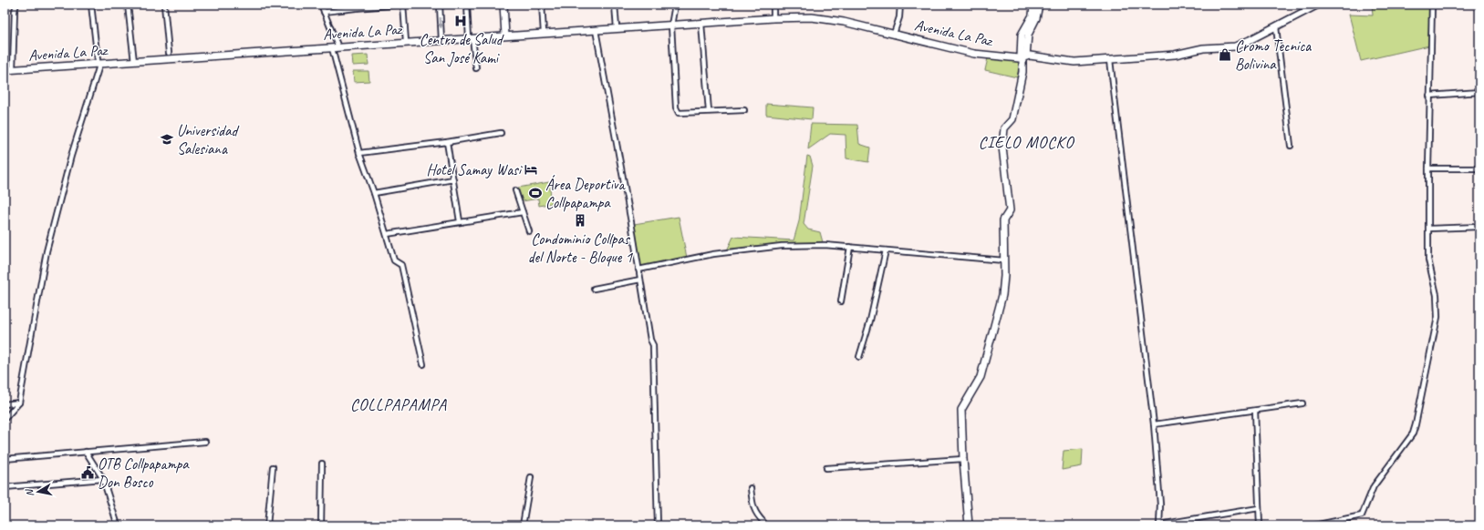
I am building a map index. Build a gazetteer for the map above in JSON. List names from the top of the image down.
{
  "streets": {
    "main road": ["Avenida La Paz"]
  },
  "districts": ["CIELO MOCKO", "COLLPAPAMPA"],
  "places": {
    "hospital": ["Centro de Salud San José Kami"],
    "shop": ["Cromo Tecnica Bolivina"],
    "school or university": ["Universidad Salesiana"],
    "hotel": ["Hotel Samay Wasi"],
    "sports": ["Área Deportiva Collpapampa"],
    "building": ["Condominio Collpas del Norte - Bloque 1"],
    "public building": ["OTB Collpapampa Don Bosco"]
  },
  "north": "left"
}
